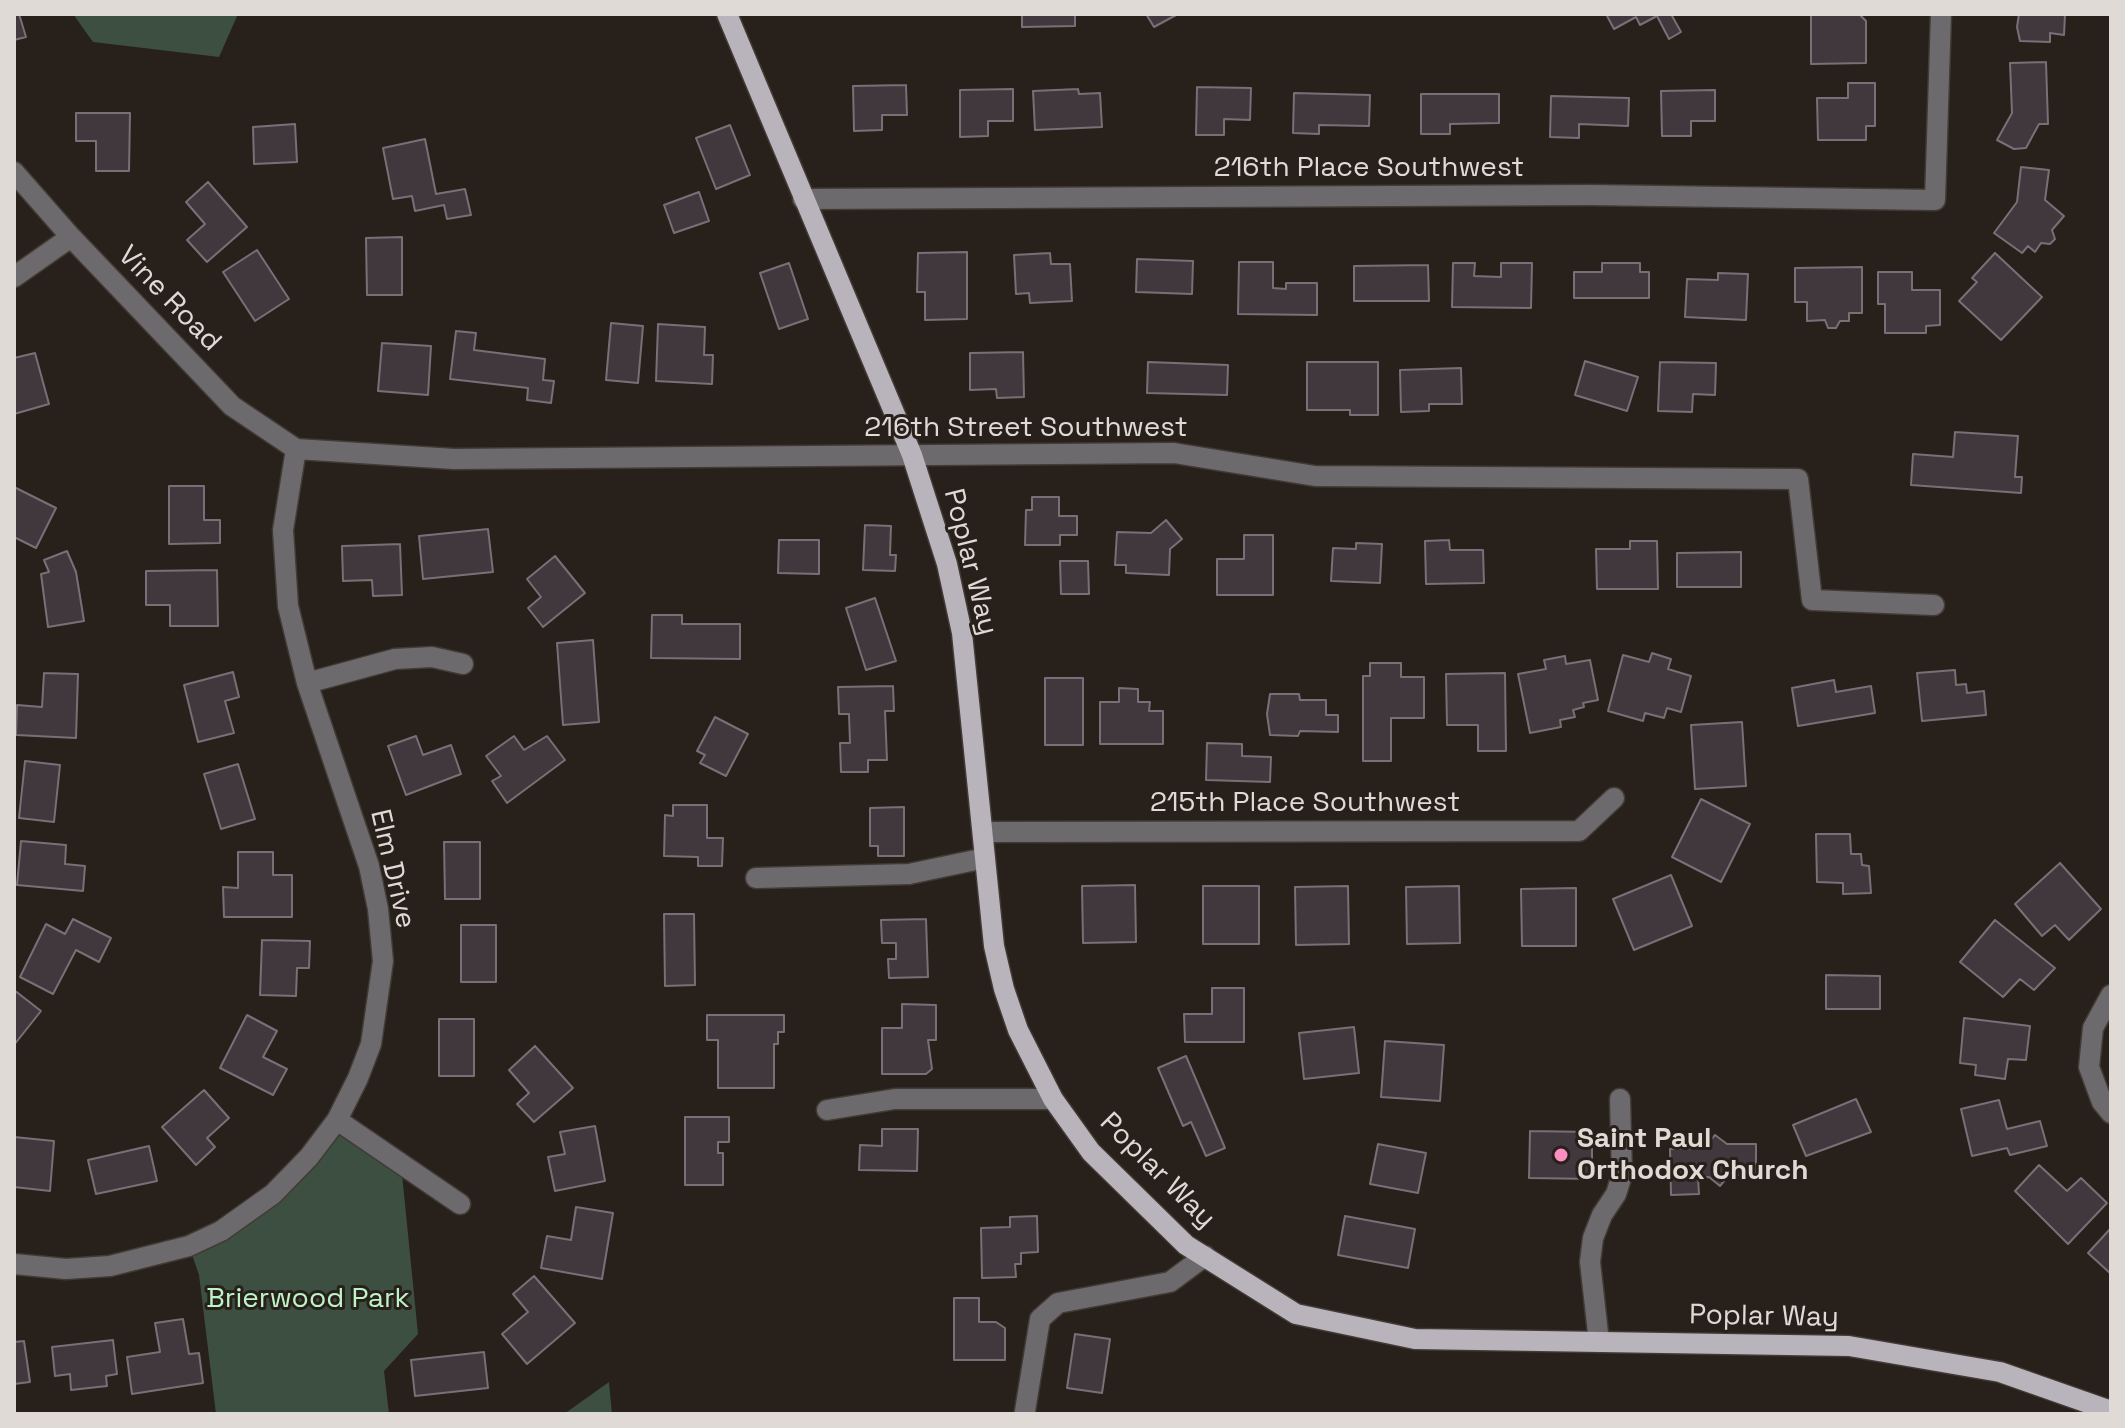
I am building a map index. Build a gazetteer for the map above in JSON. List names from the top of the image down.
{
  "streets": {
    "main road": ["Poplar Way"],
    "street": [
      "216th Place Southwest",
      "Vine Road",
      "216th Street Southwest",
      "215th Place Southwest",
      "Elm Drive"
    ]
  },
  "crossings": [
    ["216th Place Southwest", "Poplar Way"],
    ["Vine Road", "216th Street Southwest"],
    ["Vine Road", "Elm Drive"],
    ["216th Street Southwest", "Poplar Way"],
    ["216th Street Southwest", "Elm Drive"],
    ["Poplar Way", "215th Place Southwest"]
  ],
  "parks": ["Brierwood Park"],
  "places": ["Saint Paul Orthodox Church"]
}
